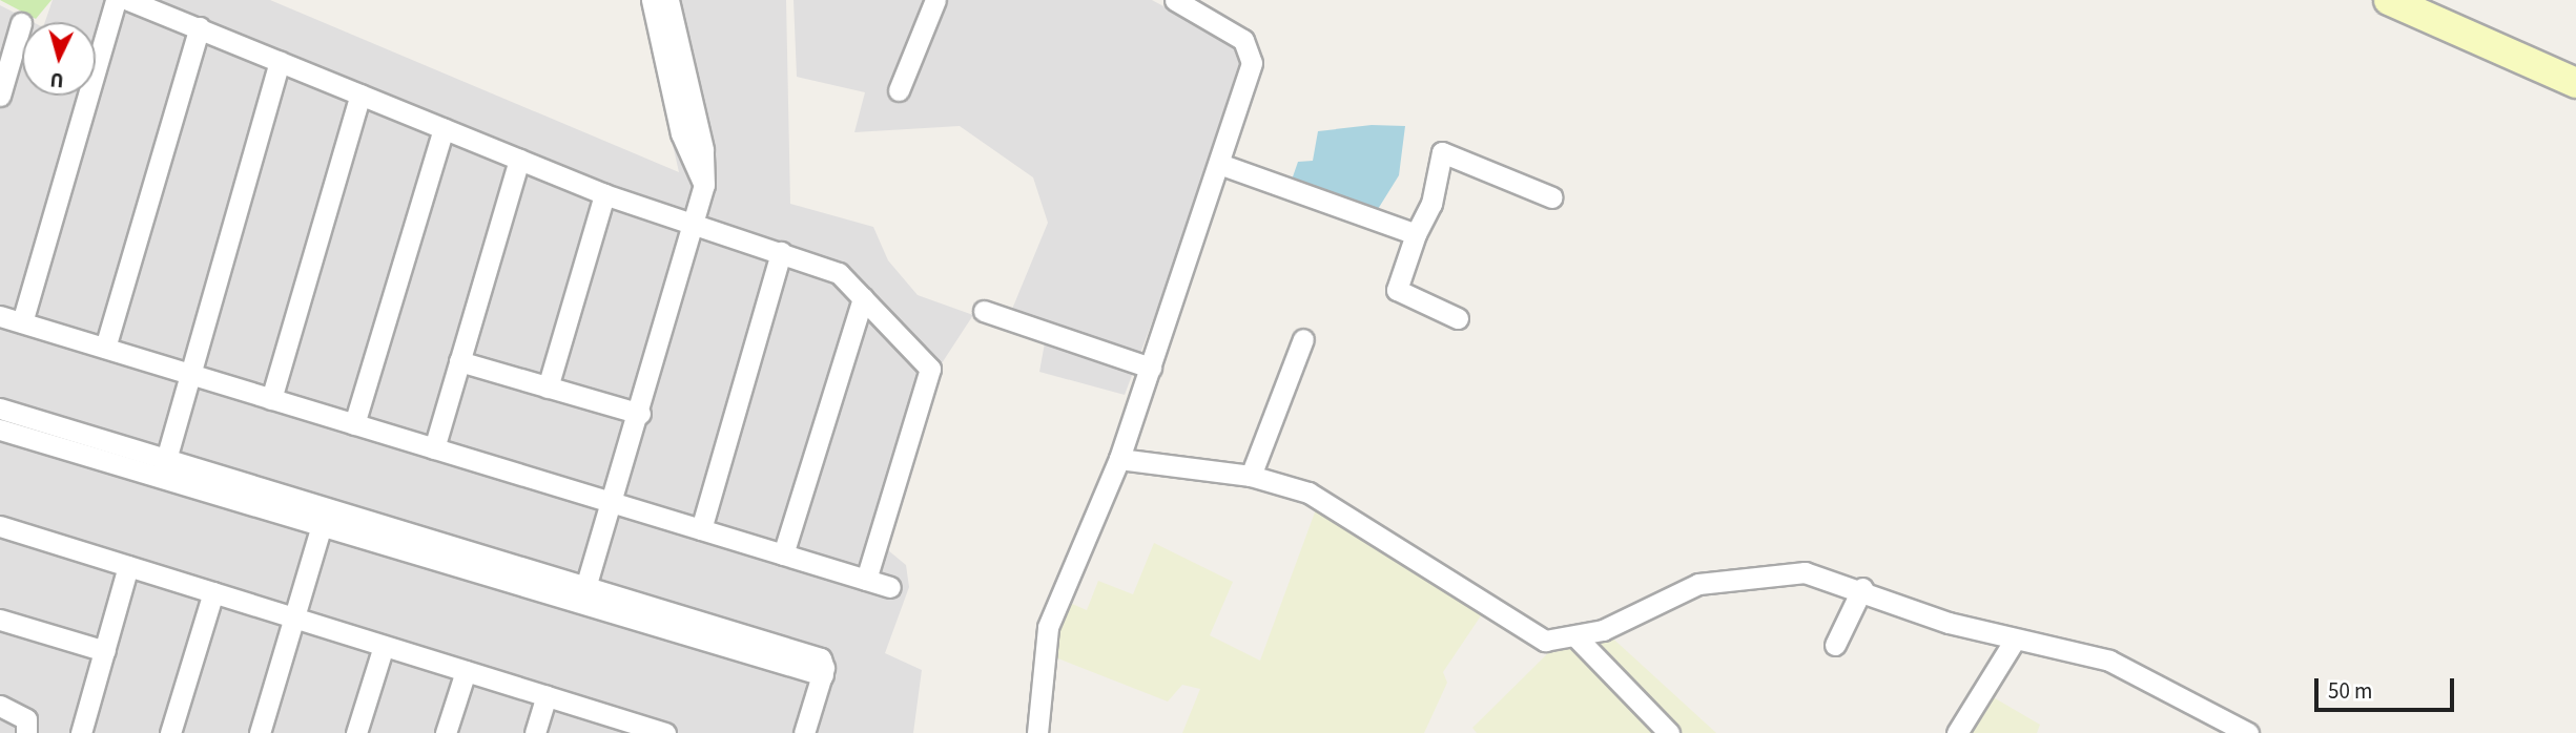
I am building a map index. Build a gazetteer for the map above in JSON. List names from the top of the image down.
{
  "scale_bar": "50 m",
  "north": "bottom"
}
